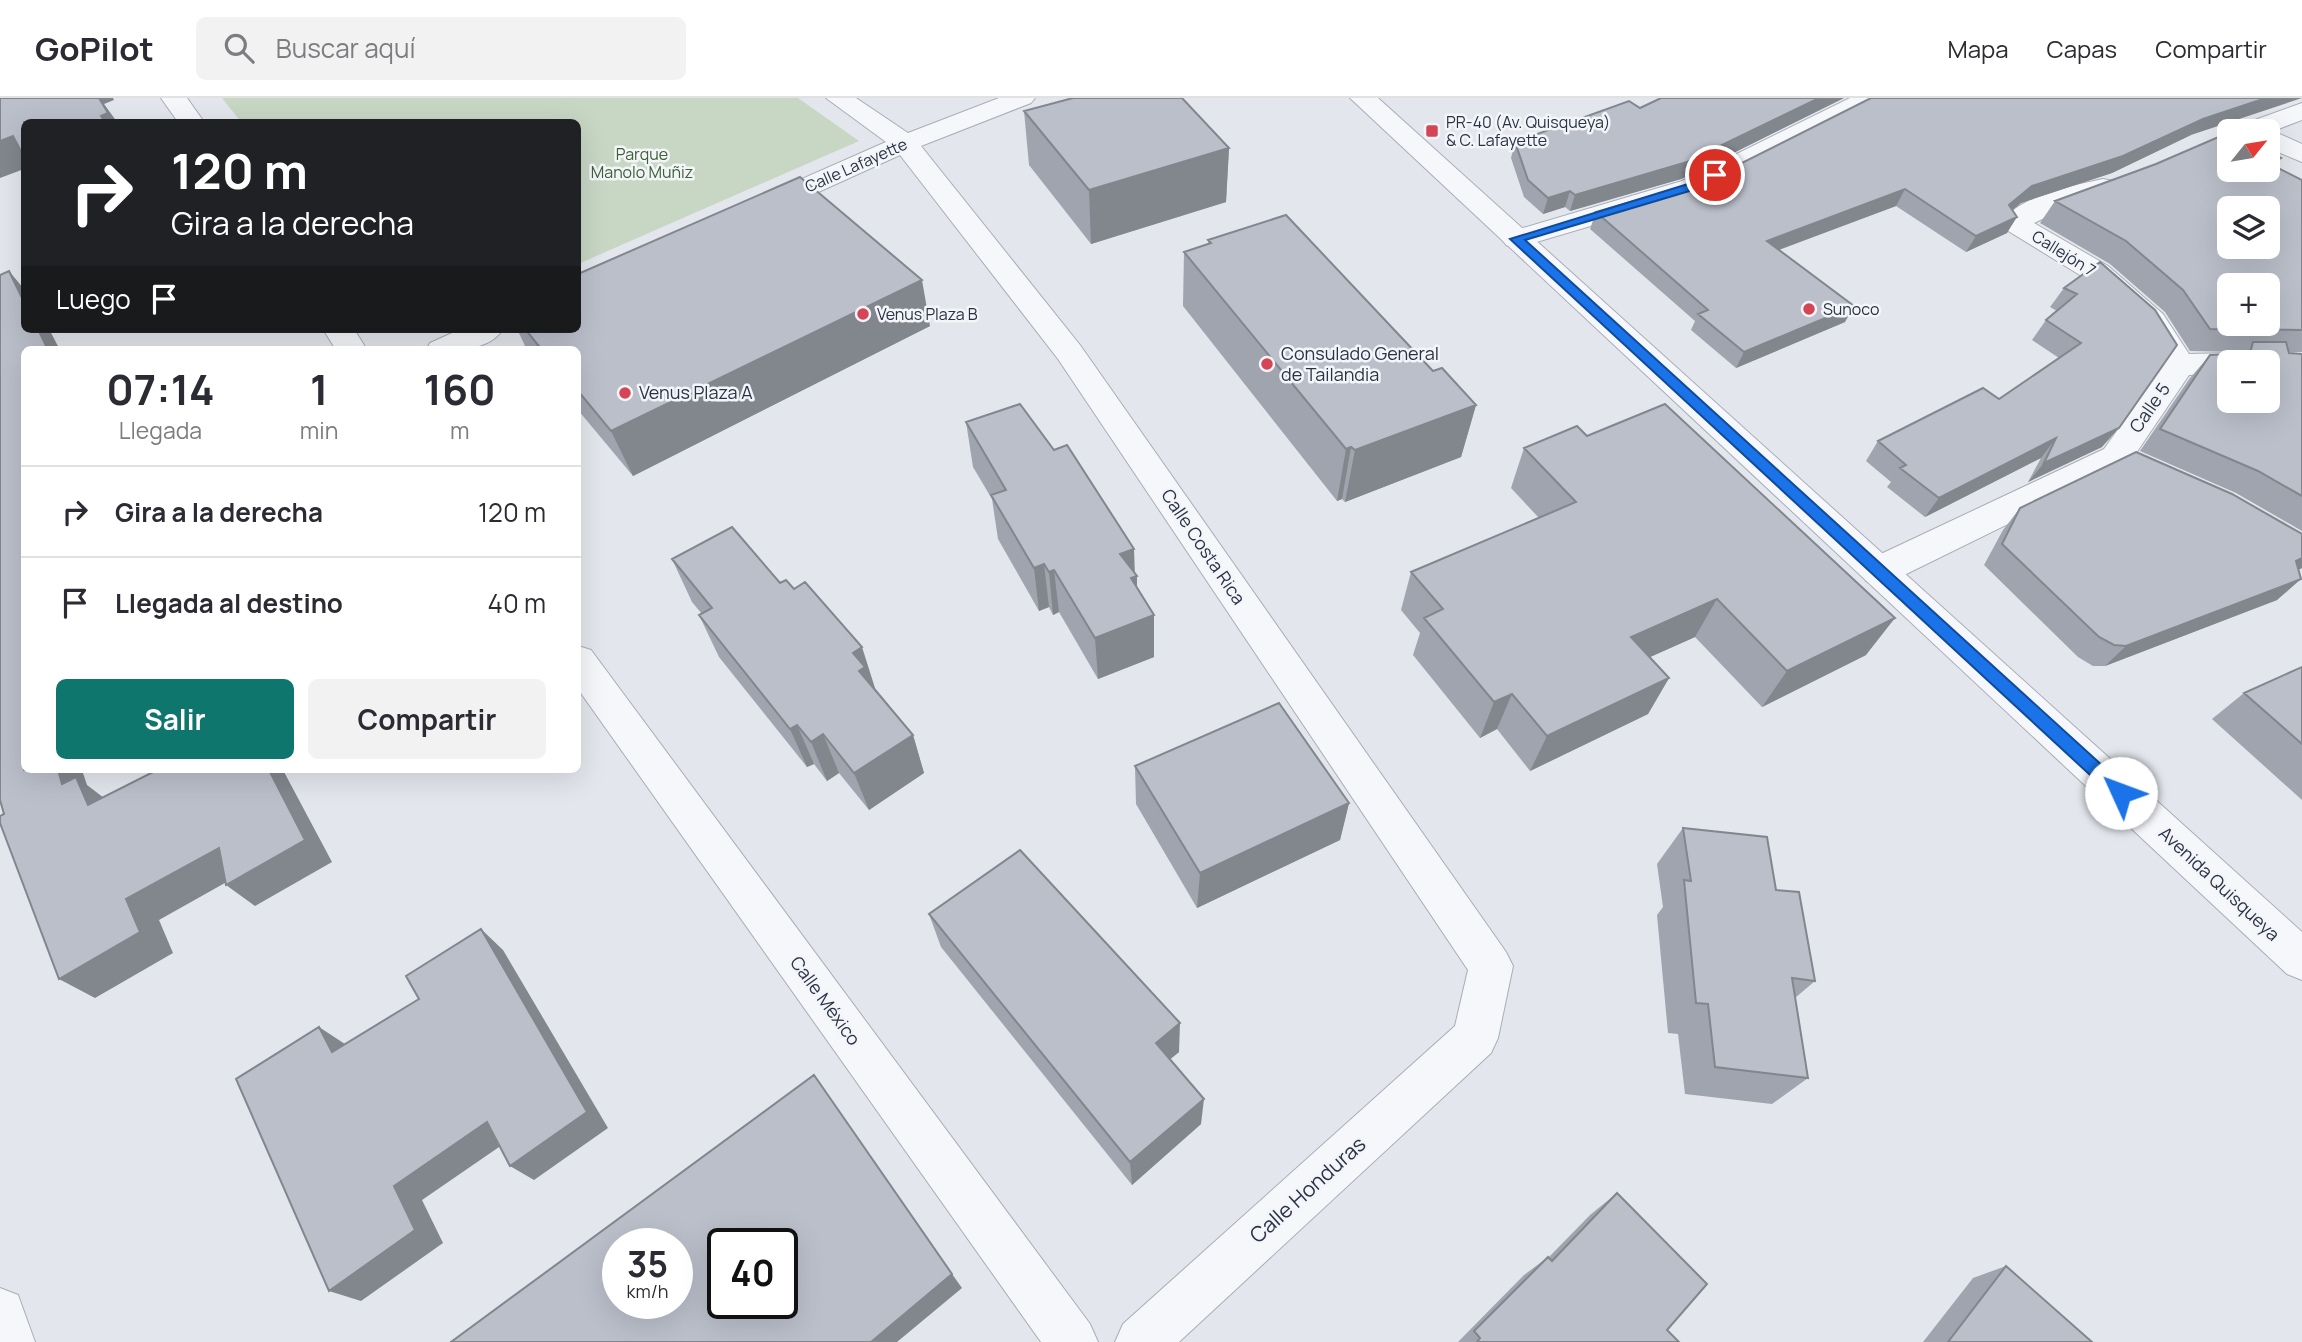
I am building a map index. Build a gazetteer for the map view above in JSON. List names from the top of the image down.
{
  "streets": {
    "street": [
      "Calle Lafayette",
      "Callejón 7",
      "Calle 5",
      "Calle Costa Rica",
      "Avenida Quisqueya",
      "Calle México",
      "Calle Honduras"
    ]
  },
  "crossings": [
    ["Calle Lafayette", "Calle Costa Rica"],
    ["Callejón 7", "Calle 5"],
    ["Calle 5", "Avenida Quisqueya"],
    ["Calle Costa Rica", "Calle Honduras"]
  ],
  "parks": ["Parque Manolo Muñiz"],
  "places": {
    "transit": ["PR-40 (Av. Quisqueya) & C. Lafayette"],
    "other": [
      "Sunoco",
      "Venus Plaza B",
      "Consulado General de Tailandia",
      "Venus Plaza A"
    ]
  },
  "north": "top right",
  "page": {
    "header": "GoPilot",
    "search": "Buscar aquí",
    "nav": ["Mapa", "Capas", "Compartir"],
    "map_buttons": ["+", "−"],
    "turn": ["120 m", "Gira a la derecha"],
    "then": "Luego",
    "eta": [
      "07:14",
      "Llegada",
      "1",
      "min",
      "160",
      "m"
    ],
    "list": [
      {
        "name": "Gira a la derecha",
        "value": "120 m"
      },
      {
        "name": "Llegada al destino",
        "value": "40 m"
      }
    ],
    "buttons": ["Salir", "Compartir"],
    "speed": "35 km/h",
    "limit": "40"
  }
}
